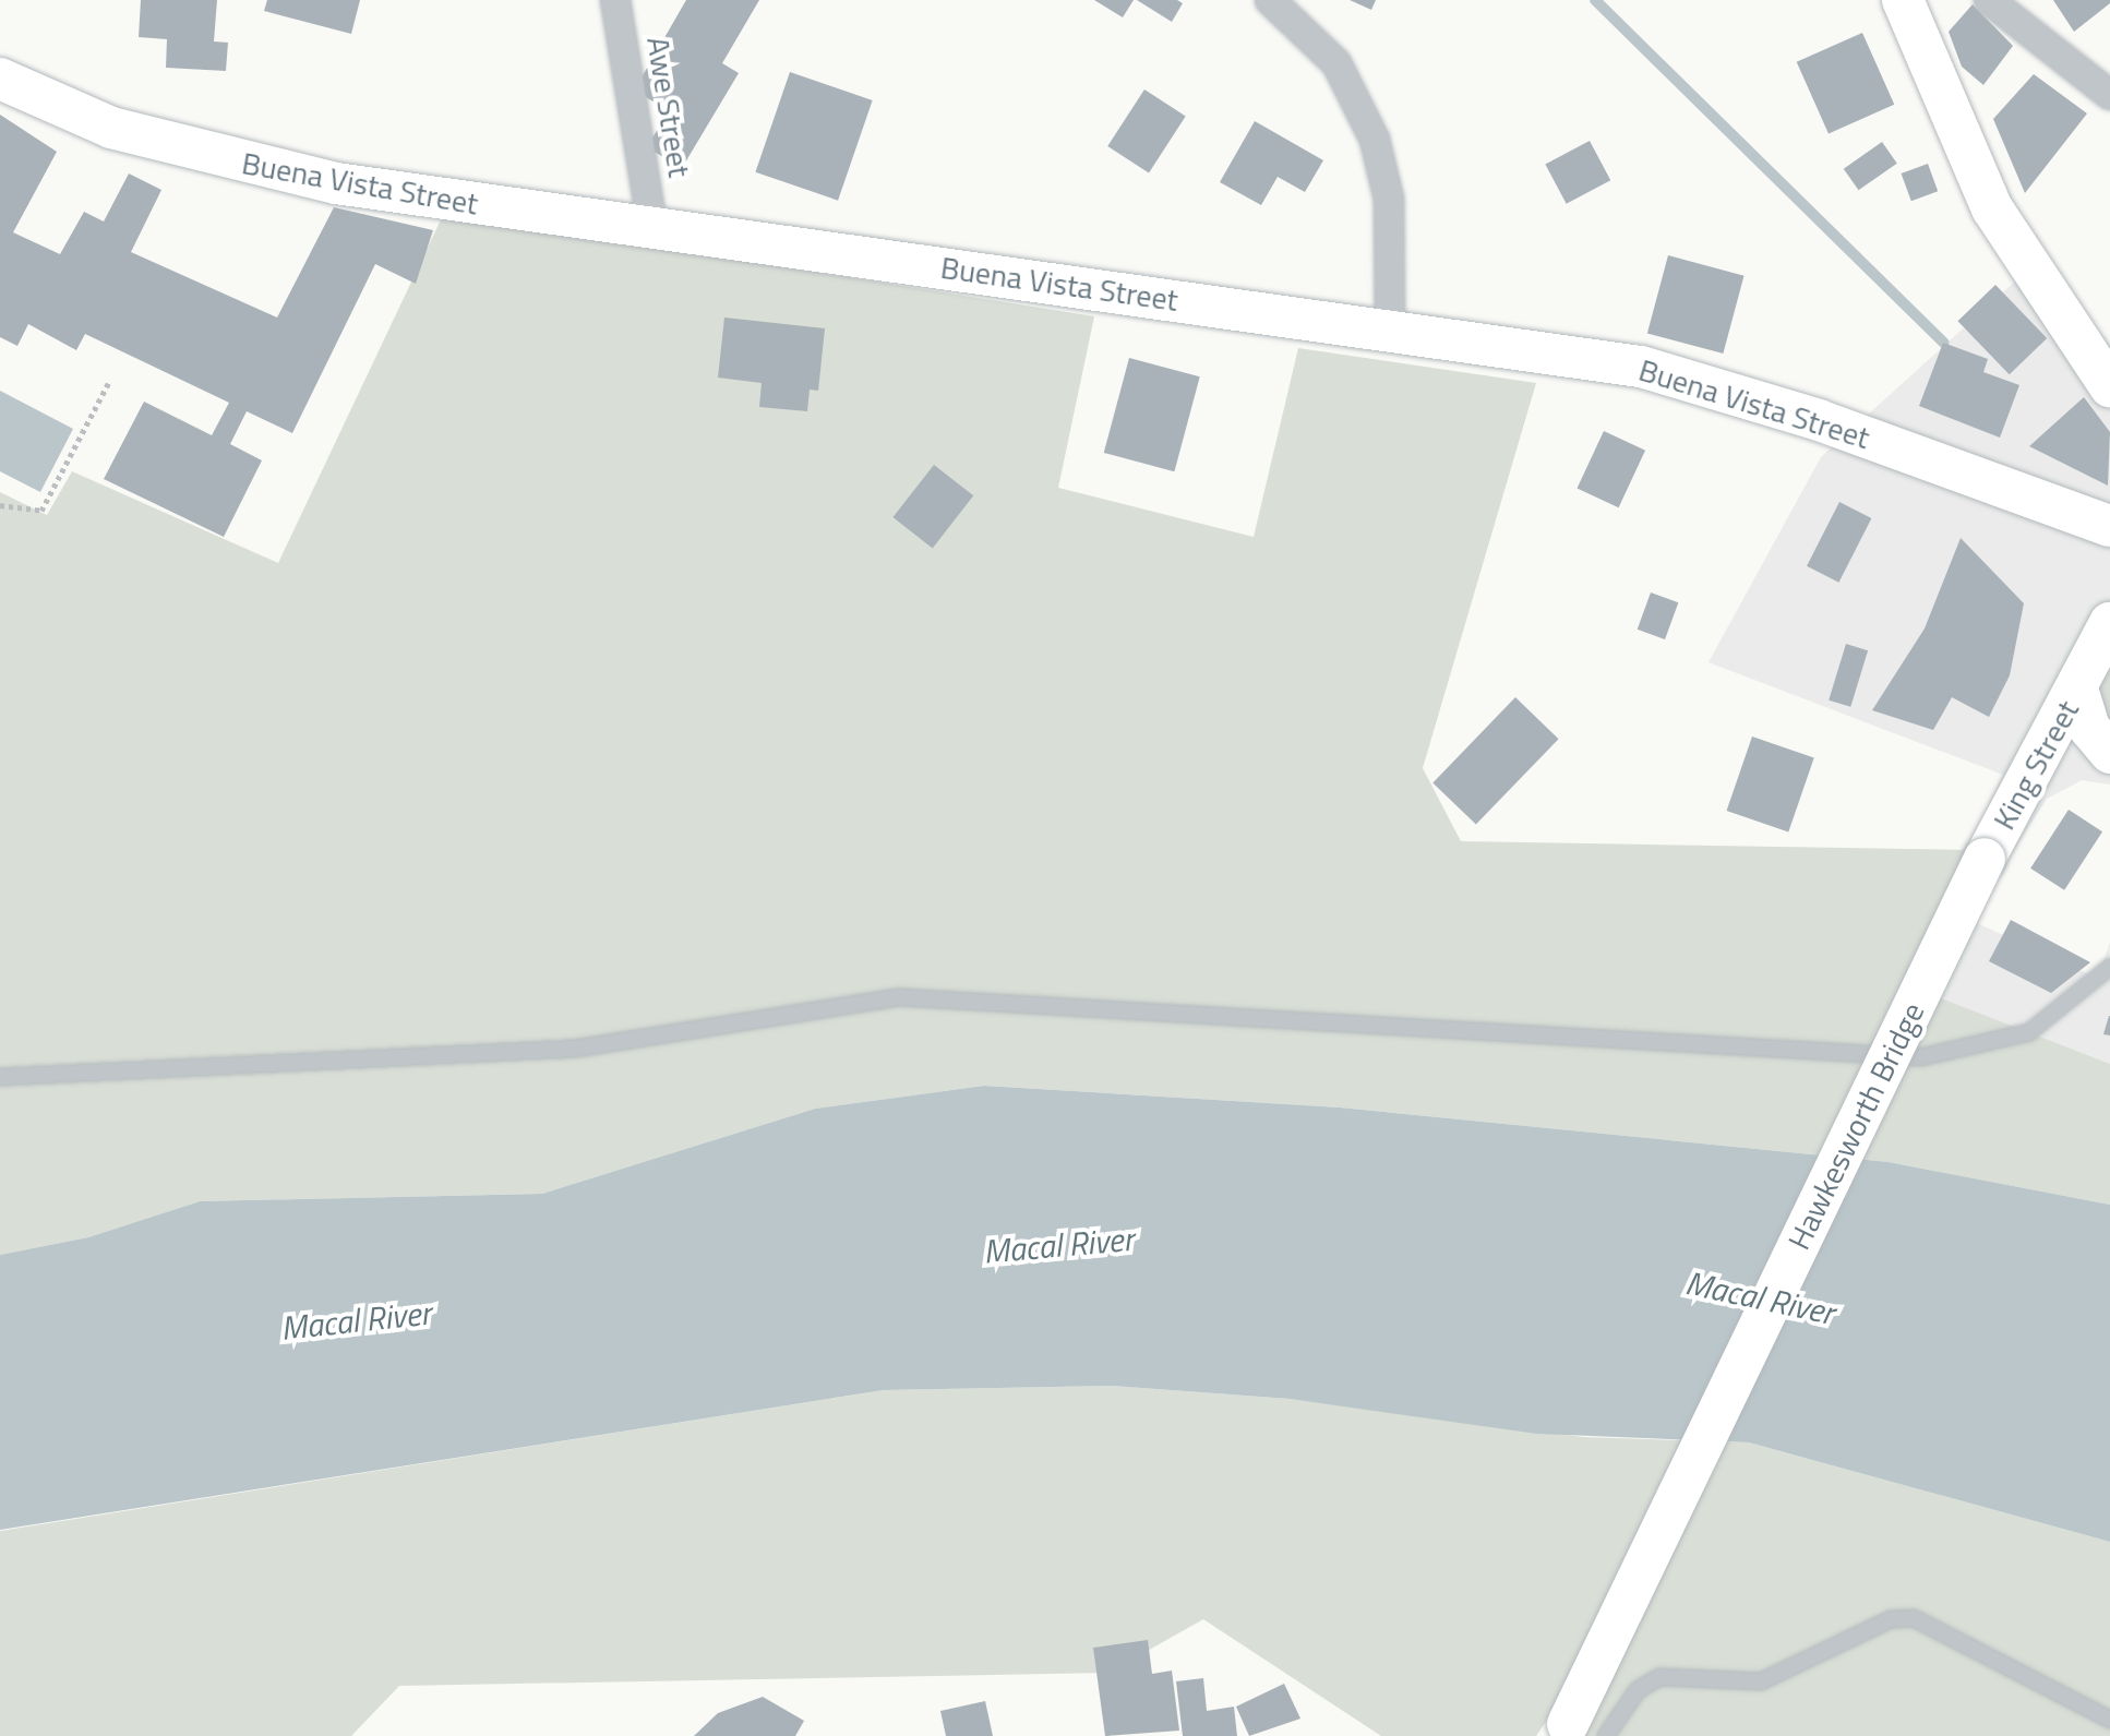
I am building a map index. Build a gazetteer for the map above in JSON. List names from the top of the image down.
{
  "streets": {
    "main road": ["Buena Vista Street", "King Street", "Hawkesworth Bridge"],
    "street": ["Awe Street"]
  },
  "crossings": [
    ["Awe Street", "Buena Vista Street"],
    ["King Street", "Hawkesworth Bridge"]
  ],
  "water": ["Macal River"]
}
